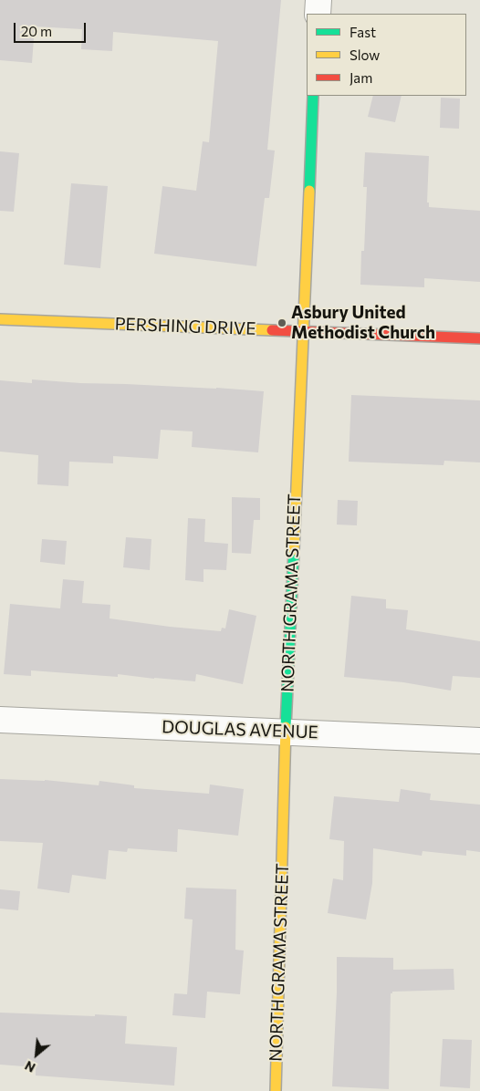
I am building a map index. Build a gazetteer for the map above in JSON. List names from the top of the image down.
{
  "streets": {
    "street": ["PERSHING DRIVE", "NORTH GRAMA STREET", "DOUGLAS AVENUE"]
  },
  "crossings": [
    ["PERSHING DRIVE", "NORTH GRAMA STREET"],
    ["NORTH GRAMA STREET", "DOUGLAS AVENUE"]
  ],
  "places": ["Asbury United Methodist Church"],
  "legend": ["Fast", "Slow", "Jam"],
  "scale_bar": "20 m",
  "north": "bottom left"
}
